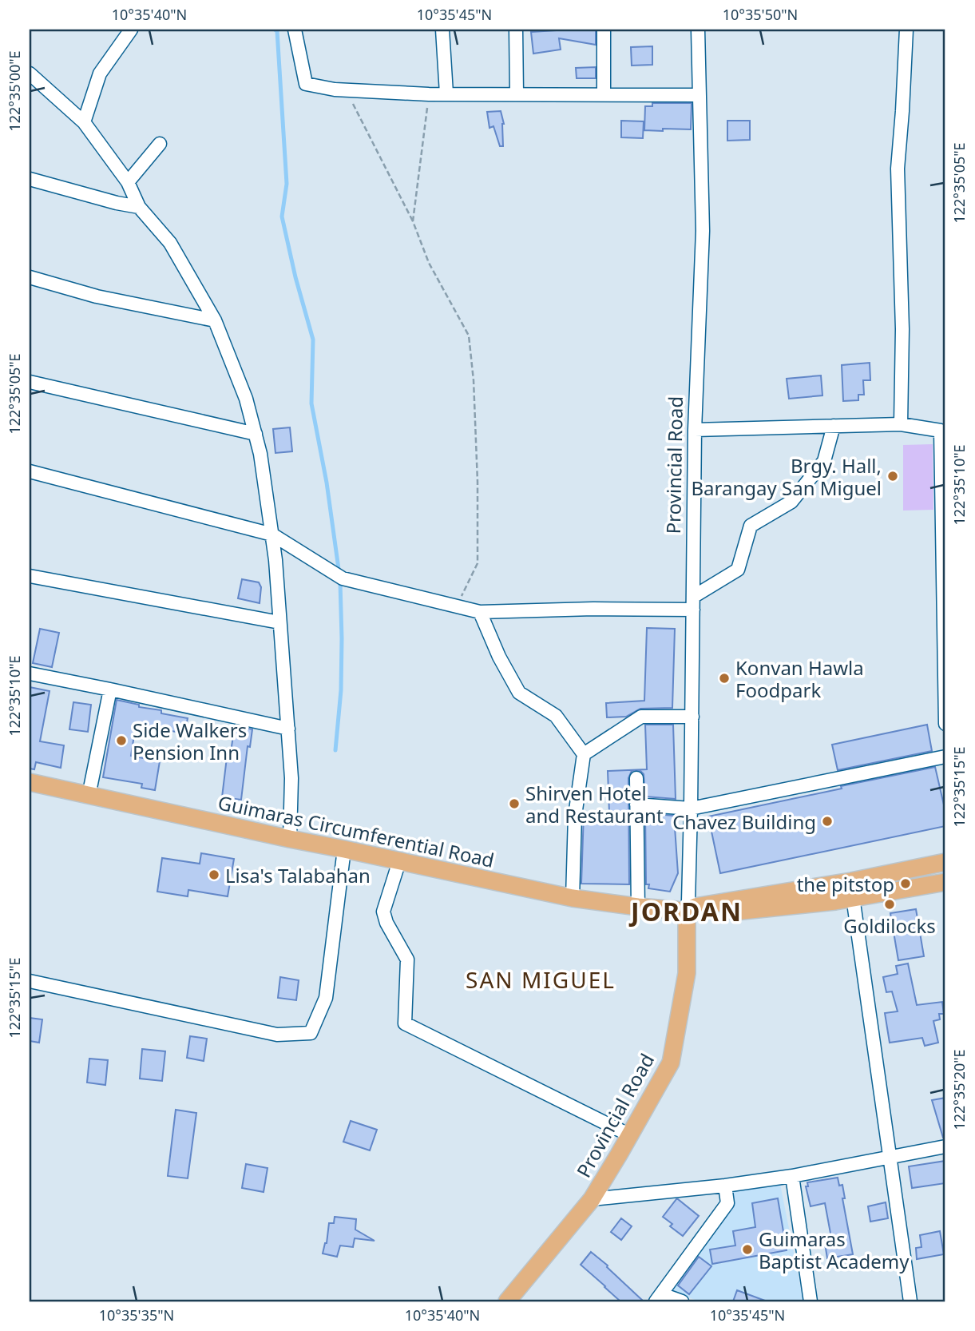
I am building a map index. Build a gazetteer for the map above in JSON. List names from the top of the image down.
{
  "streets": {
    "main road": ["Provincial Road", "Guimaras Circumferential Road"]
  },
  "crossings": [
    ["Provincial Road", "Guimaras Circumferential Road"]
  ],
  "districts": ["JORDAN", "SAN MIGUEL"],
  "places": [
    "Brgy. Hall, Barangay San Miguel",
    "Konvan Hawla Foodpark",
    "Side Walkers Pension Inn",
    "Shirven Hotel and Restaurant",
    "Chavez Building",
    "Lisa's Talabahan",
    "the pitstop",
    "Goldilocks",
    "Guimaras Baptist Academy"
  ],
  "coordinates": [
    "10°35'40\"N",
    "10°35'45\"N",
    "10°35'50\"N",
    "122°35'00\"E",
    "122°35'05\"E",
    "122°35'10\"E",
    "122°35'15\"E",
    "122°35'20\"E",
    "10°35'35\"N"
  ]
}
